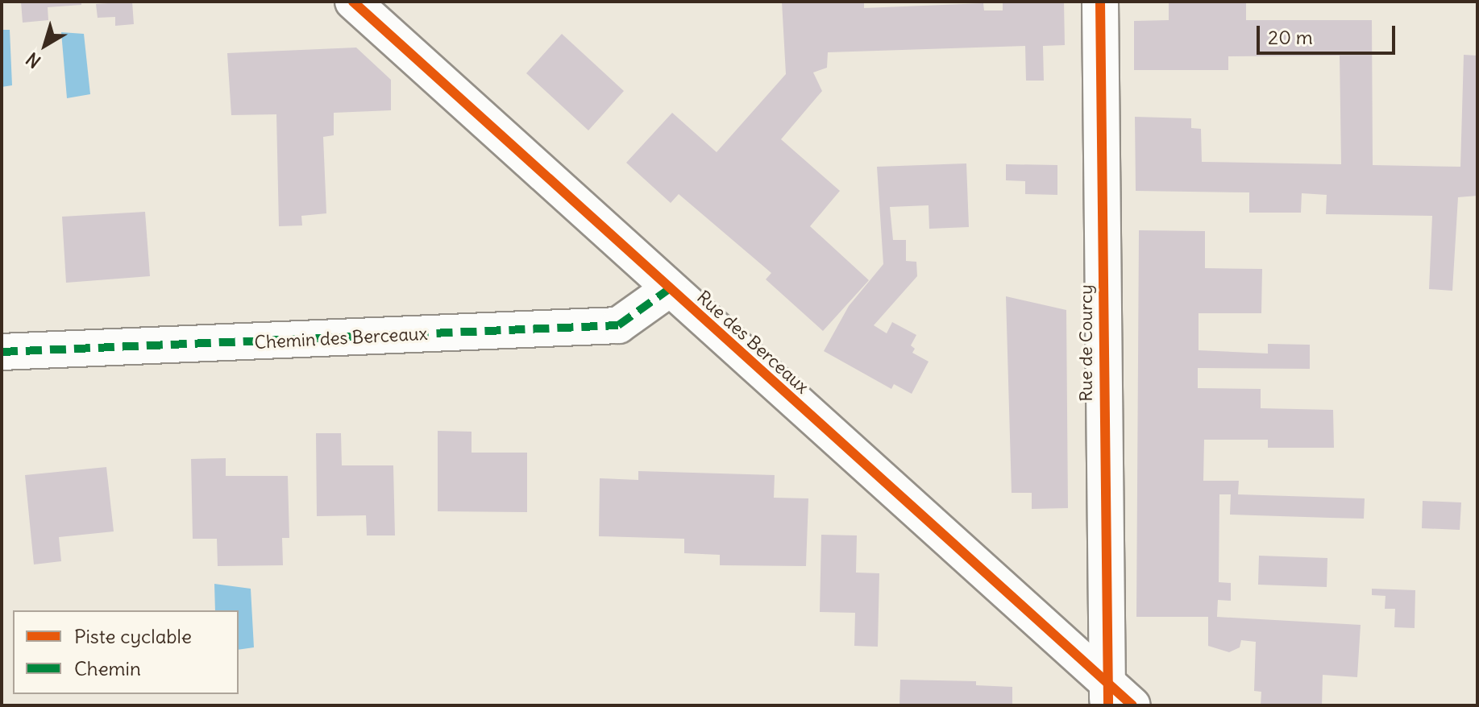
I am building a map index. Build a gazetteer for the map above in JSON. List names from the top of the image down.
{
  "streets": {
    "street": ["Chemin des Berceaux", "Rue des Berceaux", "Rue de Courcy"]
  },
  "crossings": [
    ["Chemin des Berceaux", "Rue des Berceaux"],
    ["Rue des Berceaux", "Rue de Courcy"]
  ],
  "legend": ["Piste cyclable", "Chemin"],
  "scale_bar": "20 m",
  "north": "bottom left"
}
